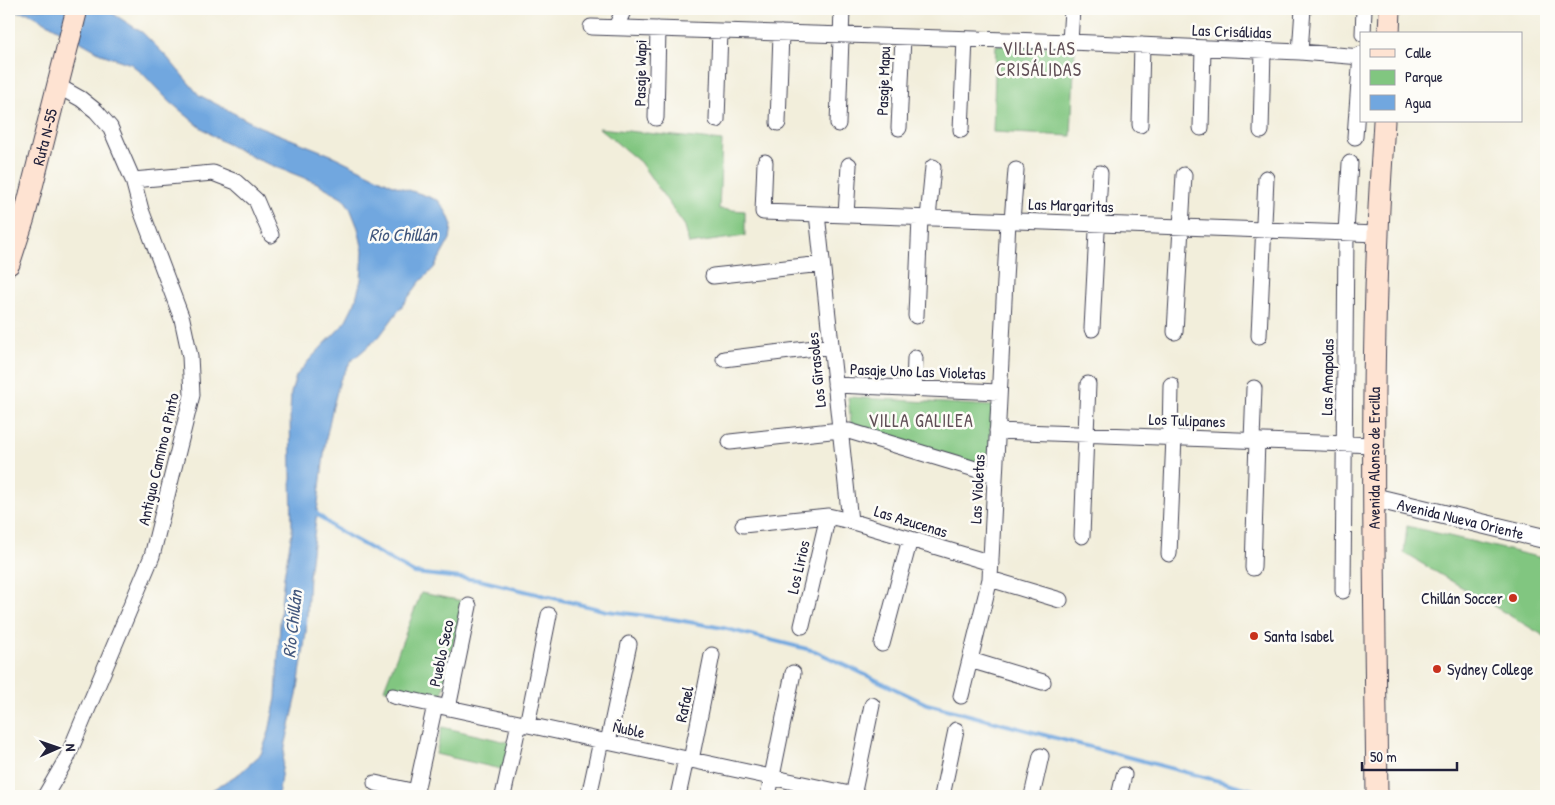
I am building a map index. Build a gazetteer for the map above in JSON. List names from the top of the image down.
{
  "streets": {
    "main road": ["Ruta N-55", "Avenida Alonso de Ercilla"],
    "street": [
      "Las Crisálidas",
      "Pasaje Wapi",
      "Pasaje Mapu",
      "Las Margaritas",
      "Los Girasoles",
      "Pasaje Uno Las Violetas",
      "Las Amapolas",
      "Los Tulipanes",
      "Antiguo Camino a Pinto",
      "Las Violetas",
      "Avenida Nueva Oriente",
      "Las Azucenas",
      "Los Lirios",
      "Pueblo Seco",
      "Rafael",
      "Ñuble"
    ]
  },
  "crossings": [
    ["Las Crisálidas", "Pasaje Wapi"],
    ["Las Crisálidas", "Pasaje Mapu"],
    ["Ruta N-55", "Antiguo Camino a Pinto"],
    ["Las Margaritas", "Los Girasoles"],
    ["Las Margaritas", "Las Amapolas"],
    ["Las Margaritas", "Avenida Alonso de Ercilla"],
    ["Las Margaritas", "Las Violetas"],
    ["Los Girasoles", "Pasaje Uno Las Violetas"],
    ["Los Girasoles", "Las Azucenas"],
    ["Pasaje Uno Las Violetas", "Las Violetas"],
    ["Las Amapolas", "Los Tulipanes"],
    ["Los Tulipanes", "Avenida Alonso de Ercilla"],
    ["Los Tulipanes", "Las Violetas"],
    ["Avenida Alonso de Ercilla", "Avenida Nueva Oriente"],
    ["Las Violetas", "Las Azucenas"],
    ["Las Azucenas", "Los Lirios"],
    ["Pueblo Seco", "Ñuble"],
    ["Rafael", "Ñuble"]
  ],
  "districts": ["VILLA LAS CRISÁLIDAS", "VILLA GALILEA"],
  "water": ["Río Chillán"],
  "places": ["Chillán Soccer", "Santa Isabel", "Sydney College"],
  "legend": ["Calle", "Parque", "Agua"],
  "scale_bar": "50 m",
  "north": "right"
}
